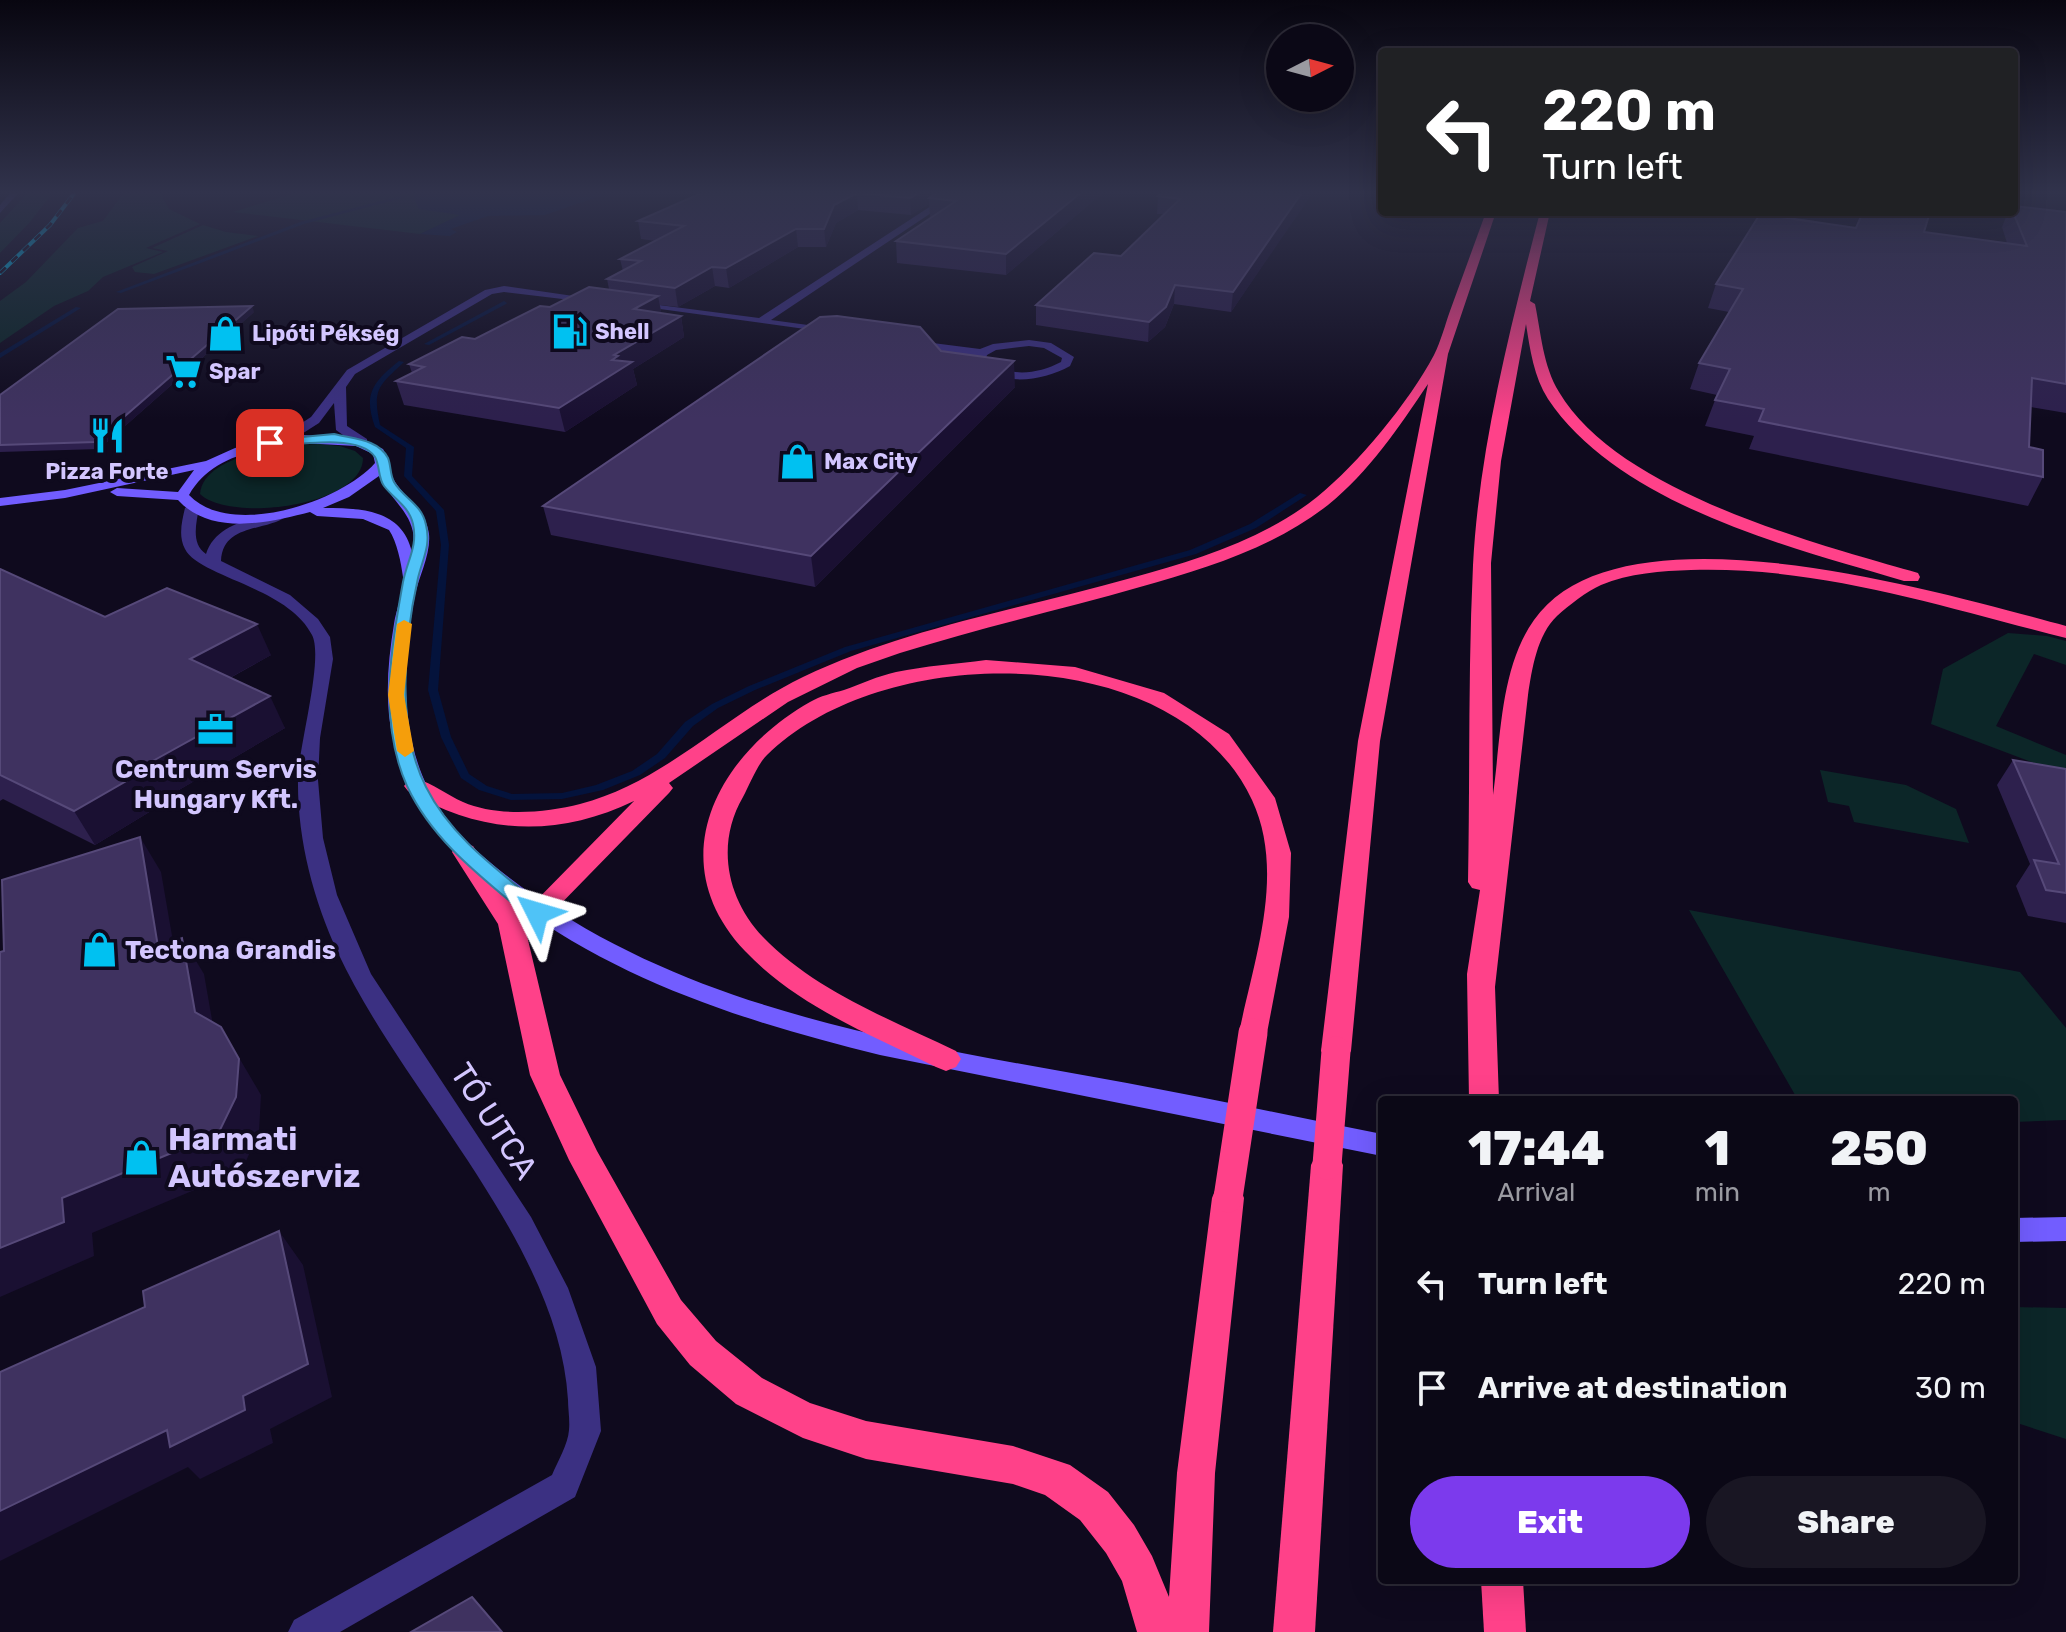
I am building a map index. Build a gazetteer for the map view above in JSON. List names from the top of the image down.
{
  "streets": {
    "street": ["TÓ UTCA"]
  },
  "places": {
    "fuel station": ["Shell"],
    "shop": [
      "Lipóti Pékség",
      "Max City",
      "Tectona Grandis",
      "Harmati Autószerviz"
    ],
    "supermarket": ["Spar"],
    "restaurant": ["Pizza Forte"],
    "office": ["Centrum Servis Hungary Kft."]
  },
  "north": "right",
  "page": {
    "turn": ["220 m", "Turn left"],
    "eta": [
      "17:44",
      "Arrival",
      "1",
      "min",
      "250",
      "m"
    ],
    "list": [
      {
        "name": "Turn left",
        "value": "220 m"
      },
      {
        "name": "Arrive at destination",
        "value": "30 m"
      }
    ],
    "buttons": ["Exit", "Share"]
  }
}
